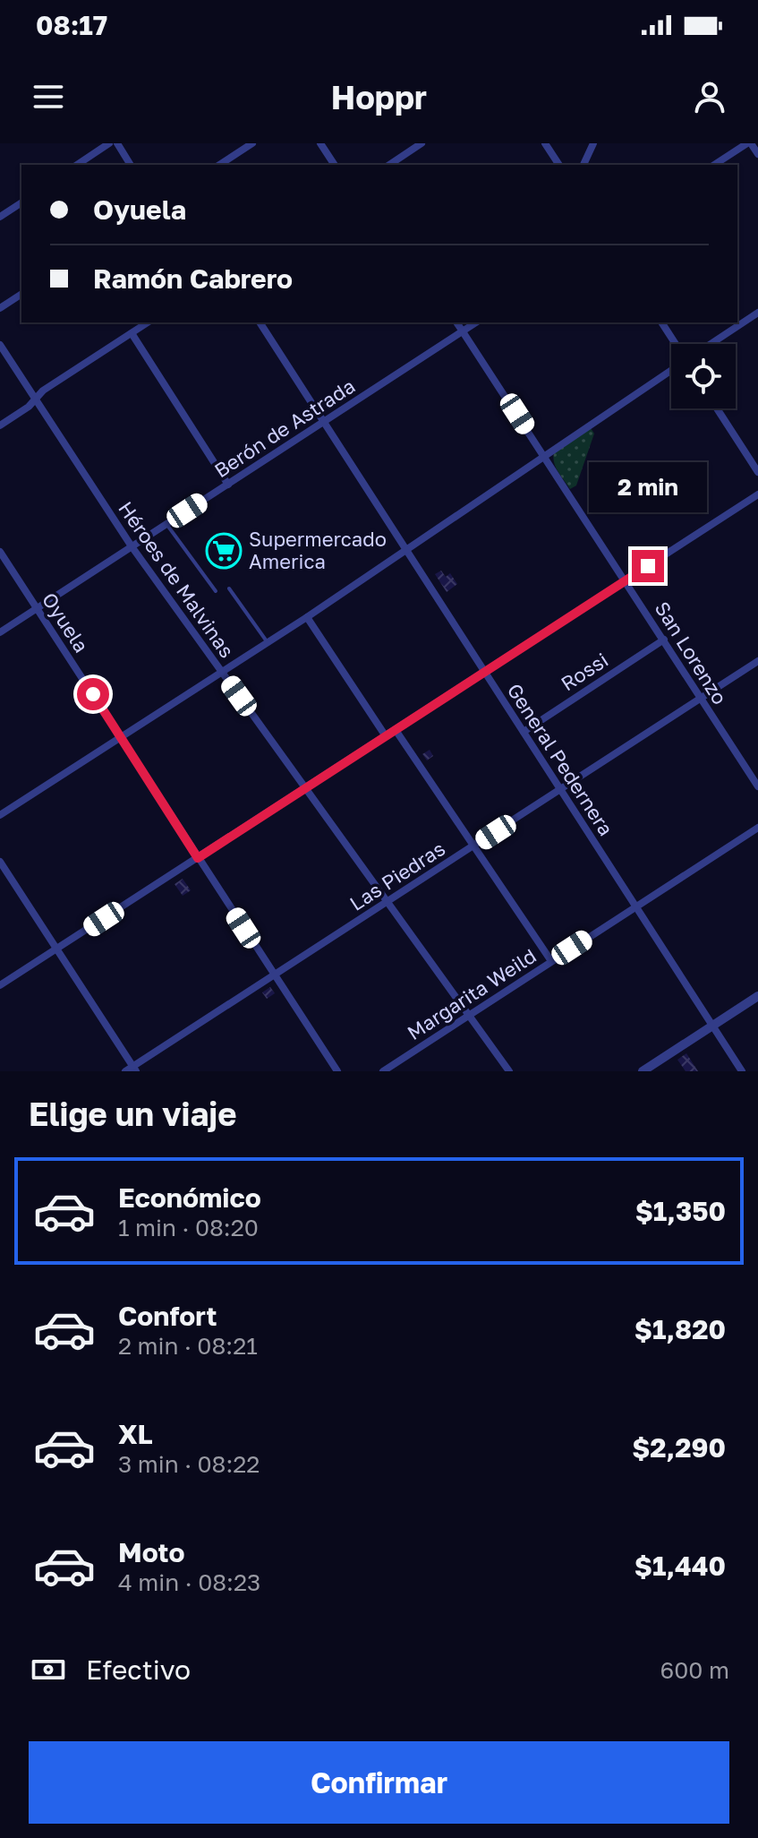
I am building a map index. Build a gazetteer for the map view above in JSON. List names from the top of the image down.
{
  "streets": {
    "street": [
      "Berón de Astrada",
      "Héroes de Malvinas",
      "Oyuela",
      "San Lorenzo",
      "Rossi",
      "General Pedernera",
      "Las Piedras",
      "Margarita Weild"
    ]
  },
  "crossings": [
    ["Berón de Astrada", "Héroes de Malvinas"],
    ["Berón de Astrada", "Oyuela"],
    ["Berón de Astrada", "San Lorenzo"],
    ["Berón de Astrada", "General Pedernera"],
    ["Héroes de Malvinas", "Las Piedras"],
    ["Héroes de Malvinas", "Margarita Weild"],
    ["Oyuela", "Las Piedras"],
    ["San Lorenzo", "Rossi"],
    ["San Lorenzo", "Las Piedras"],
    ["Rossi", "General Pedernera"],
    ["General Pedernera", "Las Piedras"],
    ["General Pedernera", "Margarita Weild"]
  ],
  "places": {
    "supermarket": ["Supermercado America"]
  },
  "page": {
    "status": "08:17",
    "header": "Hoppr",
    "banner": ["Oyuela", "Ramón Cabrero"],
    "bubble": "2 min",
    "heading": "Elige un viaje",
    "list": [
      {
        "name": "Económico",
        "note": "1 min · 08:20",
        "value": "$1,350"
      },
      {
        "name": "Confort",
        "note": "2 min · 08:21",
        "value": "$1,820"
      },
      {
        "name": "XL",
        "note": "3 min · 08:22",
        "value": "$2,290"
      },
      {
        "name": "Moto",
        "note": "4 min · 08:23",
        "value": "$1,440"
      }
    ],
    "pay": ["Efectivo", "600 m"],
    "buttons": "Confirmar"
  }
}
